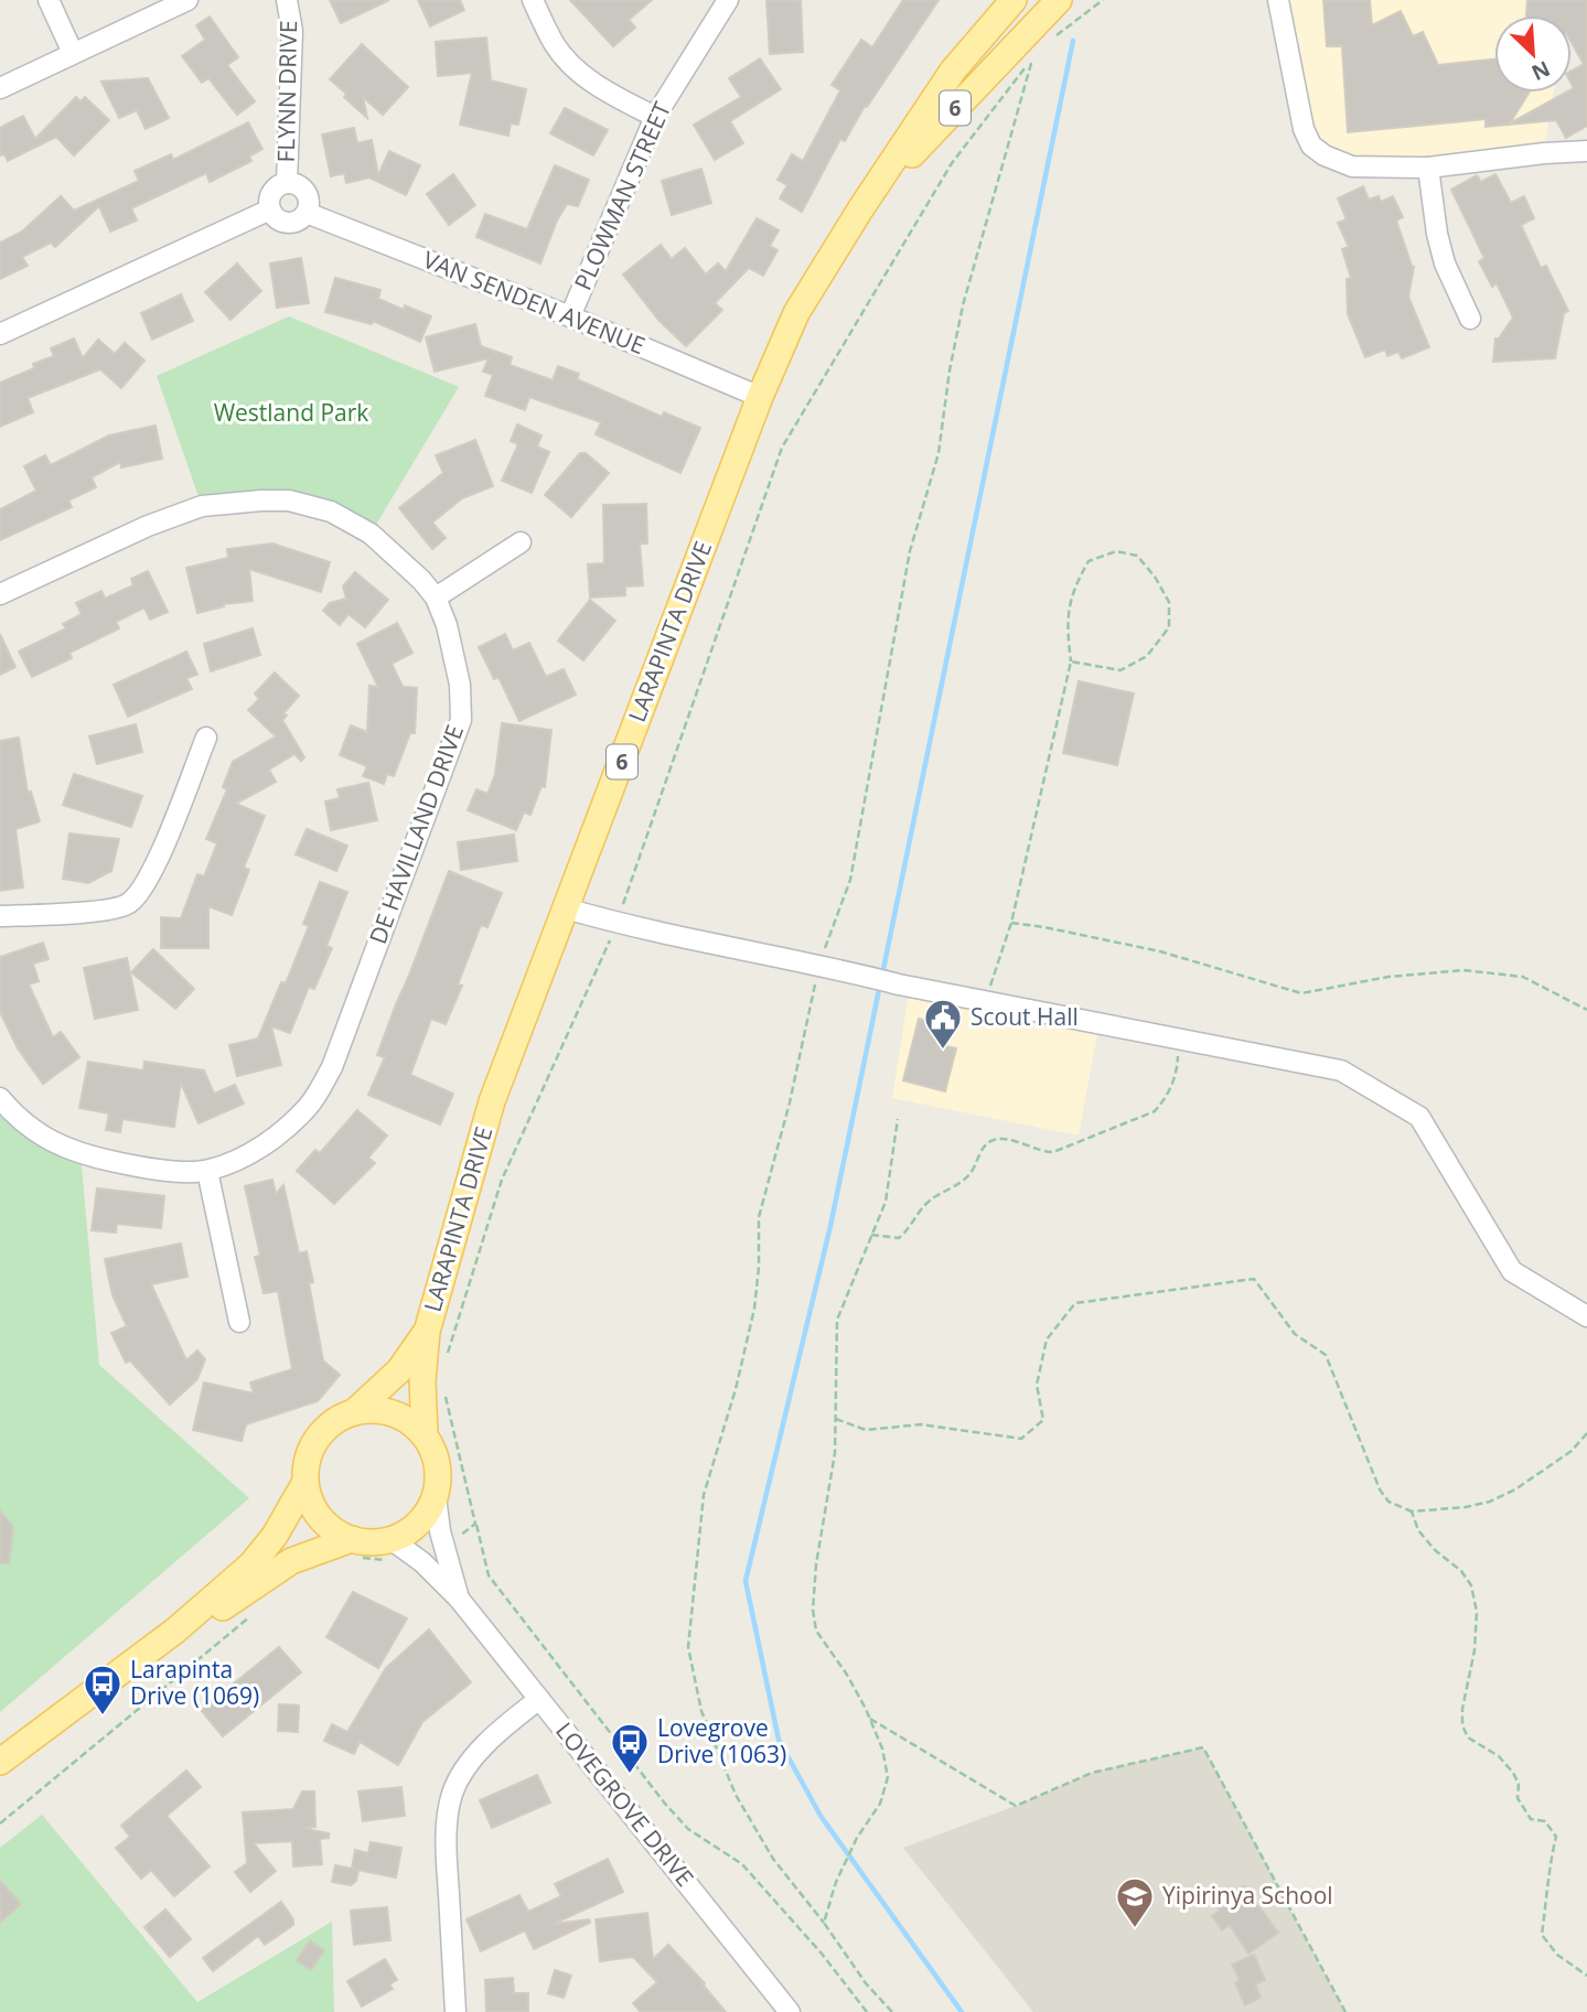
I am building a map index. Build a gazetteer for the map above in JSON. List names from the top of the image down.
{
  "streets": {
    "main road": ["6", "LARAPINTA DRIVE"],
    "street": [
      "FLYNN DRIVE",
      "PLOWMAN STREET",
      "VAN SENDEN AVENUE",
      "DE HAVILLAND DRIVE",
      "LOVEGROVE DRIVE"
    ]
  },
  "crossings": [
    ["FLYNN DRIVE", "VAN SENDEN AVENUE"],
    ["6", "LARAPINTA DRIVE"],
    ["6", "LOVEGROVE DRIVE"],
    ["PLOWMAN STREET", "VAN SENDEN AVENUE"],
    ["VAN SENDEN AVENUE", "LARAPINTA DRIVE"],
    ["LARAPINTA DRIVE", "LOVEGROVE DRIVE"]
  ],
  "parks": ["Westland Park"],
  "places": {
    "public building": ["Scout Hall"],
    "bus stop": ["Larapinta Drive (1069)", "Lovegrove Drive (1063)"],
    "school or university": ["Yipirinya School"]
  },
  "north": "bottom right"
}
